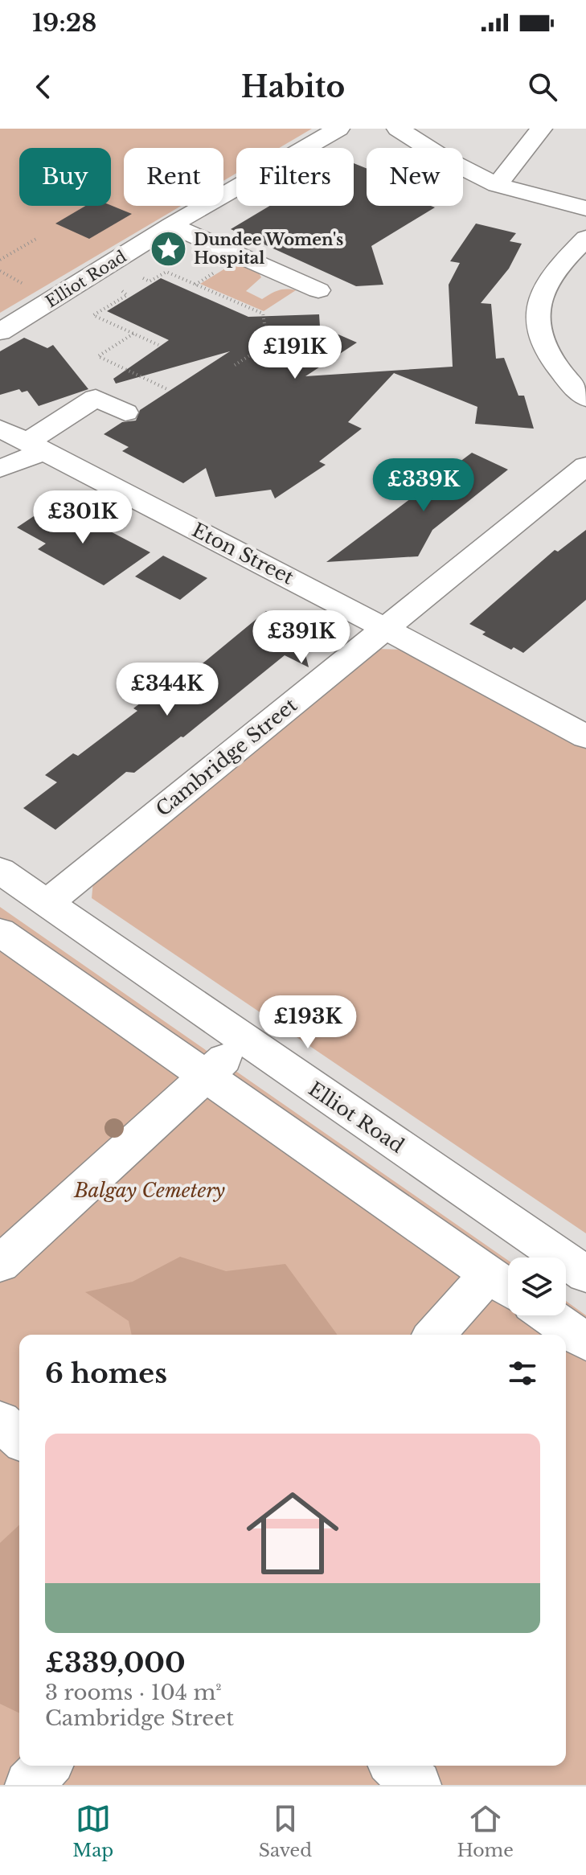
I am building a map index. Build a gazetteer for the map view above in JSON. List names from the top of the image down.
{
  "streets": {
    "street": ["Elliot Road", "Eton Street", "Cambridge Street"]
  },
  "crossings": [
    ["Elliot Road", "Cambridge Street"],
    ["Eton Street", "Cambridge Street"]
  ],
  "parks": ["Balgay Cemetery"],
  "places": {
    "place": ["Dundee Women's Hospital"]
  },
  "page": {
    "status": "19:28",
    "header": "Habito",
    "chip": [
      "Buy",
      "Rent",
      "Filters",
      "New"
    ],
    "price": [
      "£191K",
      "£339K",
      "£301K",
      "£391K",
      "£344K",
      "£193K"
    ],
    "heading": "6 homes",
    "list": [
      {
        "name": "£339,000",
        "note": "3 rooms · 104 m² · Cambridge Street"
      }
    ],
    "tabs": ["Map", "Saved", "Home"]
  }
}
